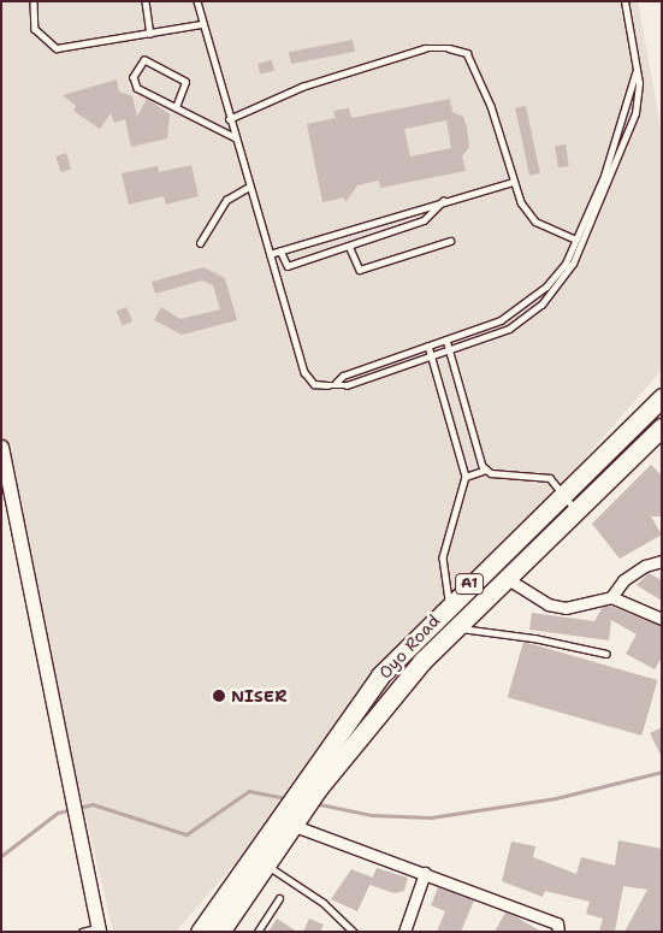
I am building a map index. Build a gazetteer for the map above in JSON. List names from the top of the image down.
{
  "streets": {
    "highway": ["A1", "Oyo Road"]
  },
  "places": ["NISER"]
}
